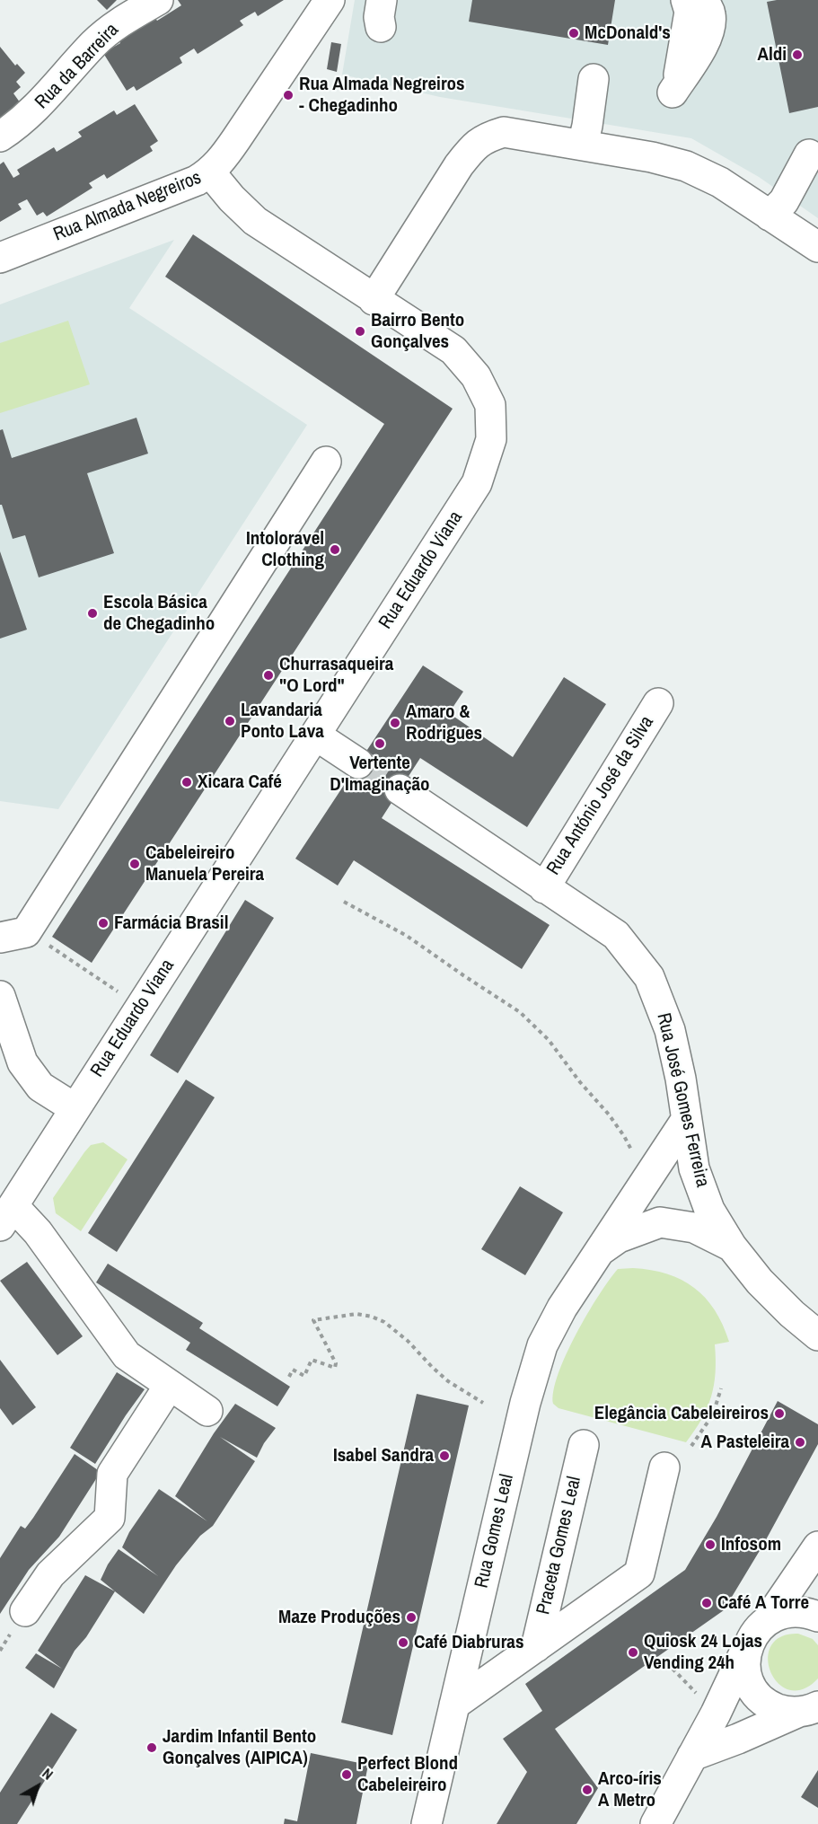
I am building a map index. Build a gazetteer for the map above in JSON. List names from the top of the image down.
{
  "streets": {
    "street": [
      "Rua da Barreira",
      "Rua Almada Negreiros",
      "Rua Eduardo Viana",
      "Rua António José da Silva",
      "Rua José Gomes Ferreira",
      "Rua Gomes Leal",
      "Praceta Gomes Leal"
    ]
  },
  "crossings": [
    ["Rua Almada Negreiros", "Rua Eduardo Viana"],
    ["Rua António José da Silva", "Rua José Gomes Ferreira"],
    ["Rua José Gomes Ferreira", "Rua Gomes Leal"],
    ["Rua Gomes Leal", "Praceta Gomes Leal"]
  ],
  "places": [
    "McDonald's",
    "Aldi",
    "Rua Almada Negreiros - Chegadinho",
    "Bairro Bento Gonçalves",
    "Intoloravel Clothing",
    "Escola Básica de Chegadinho",
    "Churrasaqueira \"O Lord\"",
    "Lavandaria Ponto Lava",
    "Amaro & Rodrigues",
    "Vertente D'Imaginação",
    "Xicara Café",
    "Cabeleireiro Manuela Pereira",
    "Farmácia Brasil",
    "Elegância Cabeleireiros",
    "A Pasteleira",
    "Isabel Sandra",
    "Infosom",
    "Café A Torre",
    "Maze Produções",
    "Café Diabruras",
    "Quiosk 24 Lojas Vending 24h",
    "Jardim Infantil Bento Gonçalves (AIPICA)",
    "Perfect Blond Cabeleireiro",
    "Arco-íris A Metro"
  ],
  "north": "top right"
}
